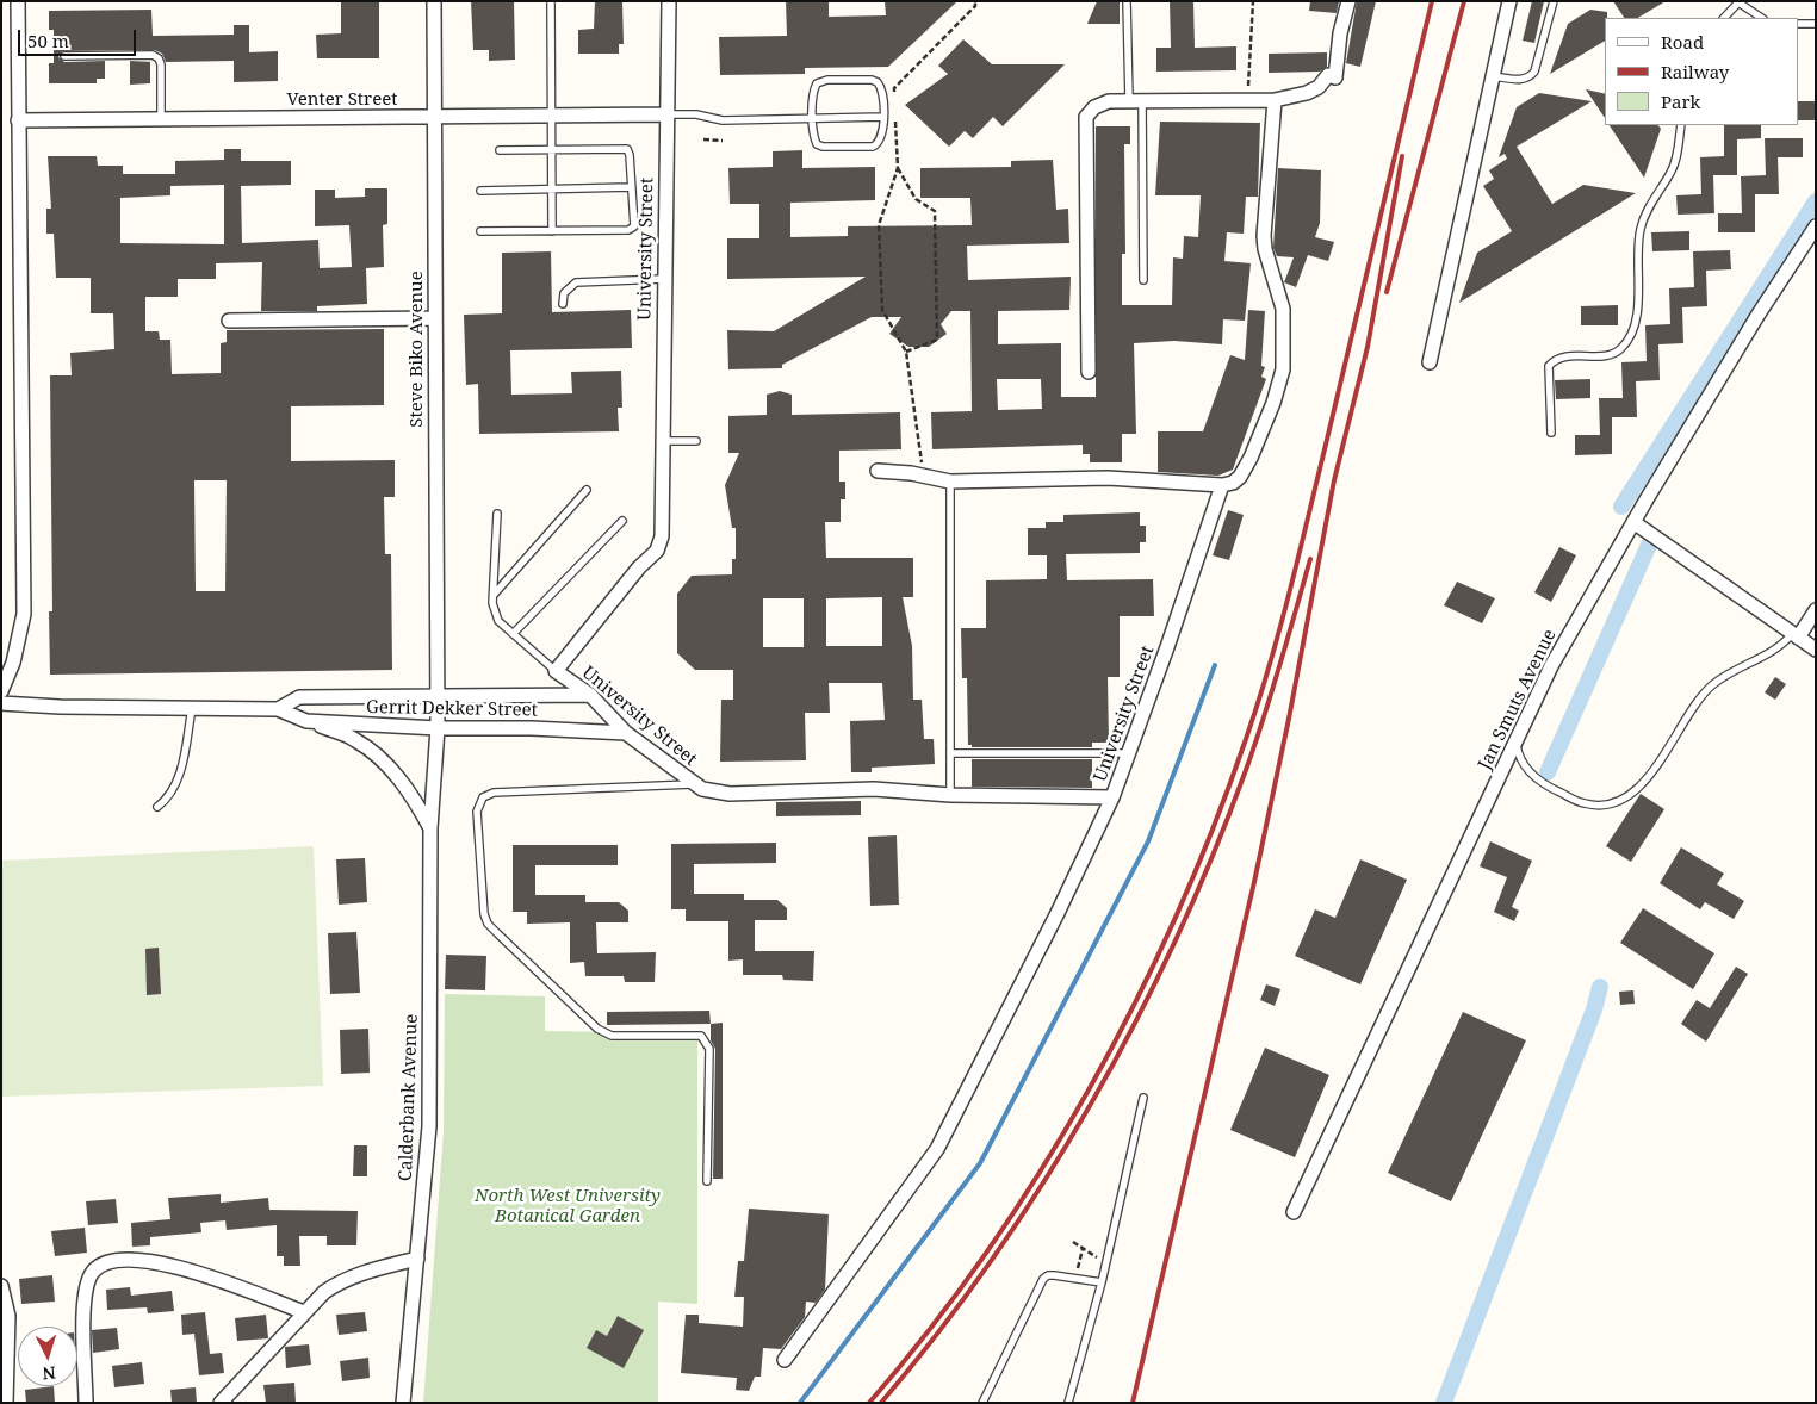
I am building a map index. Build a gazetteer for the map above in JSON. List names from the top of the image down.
{
  "streets": {
    "street": [
      "Venter Street",
      "University Street",
      "Steve Biko Avenue",
      "Jan Smuts Avenue",
      "Gerrit Dekker Street",
      "Calderbank Avenue"
    ]
  },
  "crossings": [
    ["Venter Street", "University Street"],
    ["Venter Street", "Steve Biko Avenue"],
    ["University Street", "Gerrit Dekker Street"],
    ["Steve Biko Avenue", "Gerrit Dekker Street"],
    ["Steve Biko Avenue", "Calderbank Avenue"],
    ["Gerrit Dekker Street", "Calderbank Avenue"]
  ],
  "parks": ["North West University Botanical Garden"],
  "legend": ["Road", "Railway", "Park"],
  "scale_bar": "50 m",
  "north": "bottom"
}
